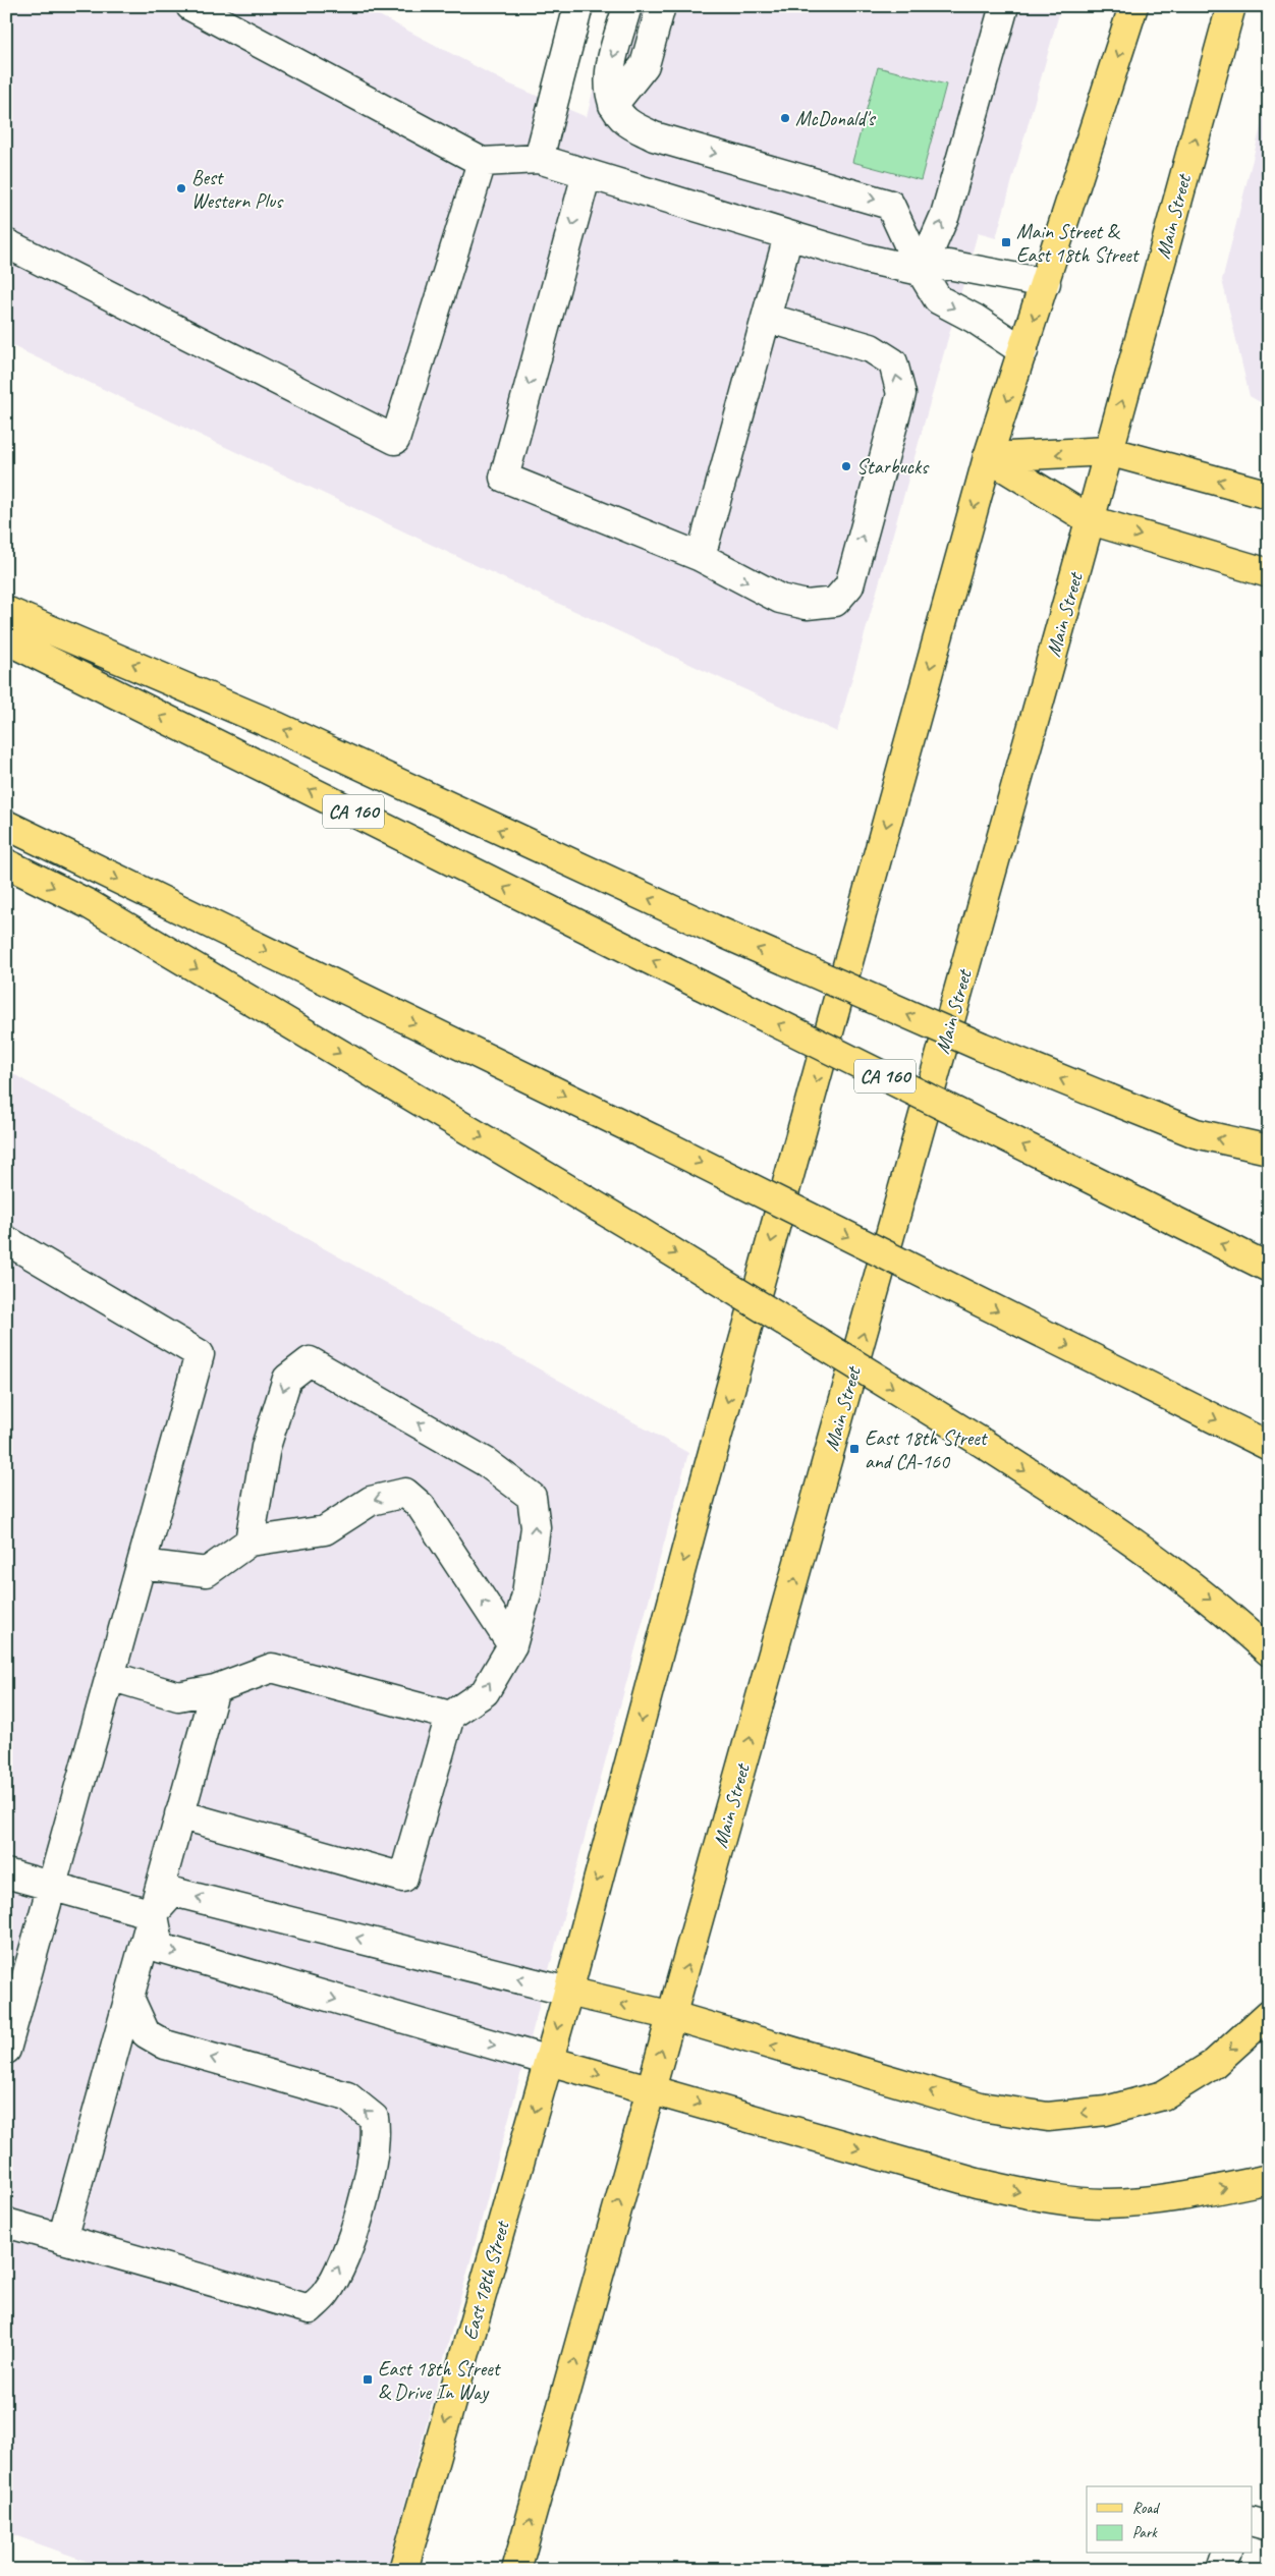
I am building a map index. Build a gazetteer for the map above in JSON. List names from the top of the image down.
{
  "streets": {
    "main road": ["Main Street", "CA 160", "East 18th Street"]
  },
  "places": {
    "other": ["McDonald's", "Best Western Plus", "Starbucks"],
    "transit": ["Main Street & East 18th Street", "East 18th Street and CA-160", "East 18th Street & Drive In Way"]
  },
  "legend": ["Road", "Park"]
}
